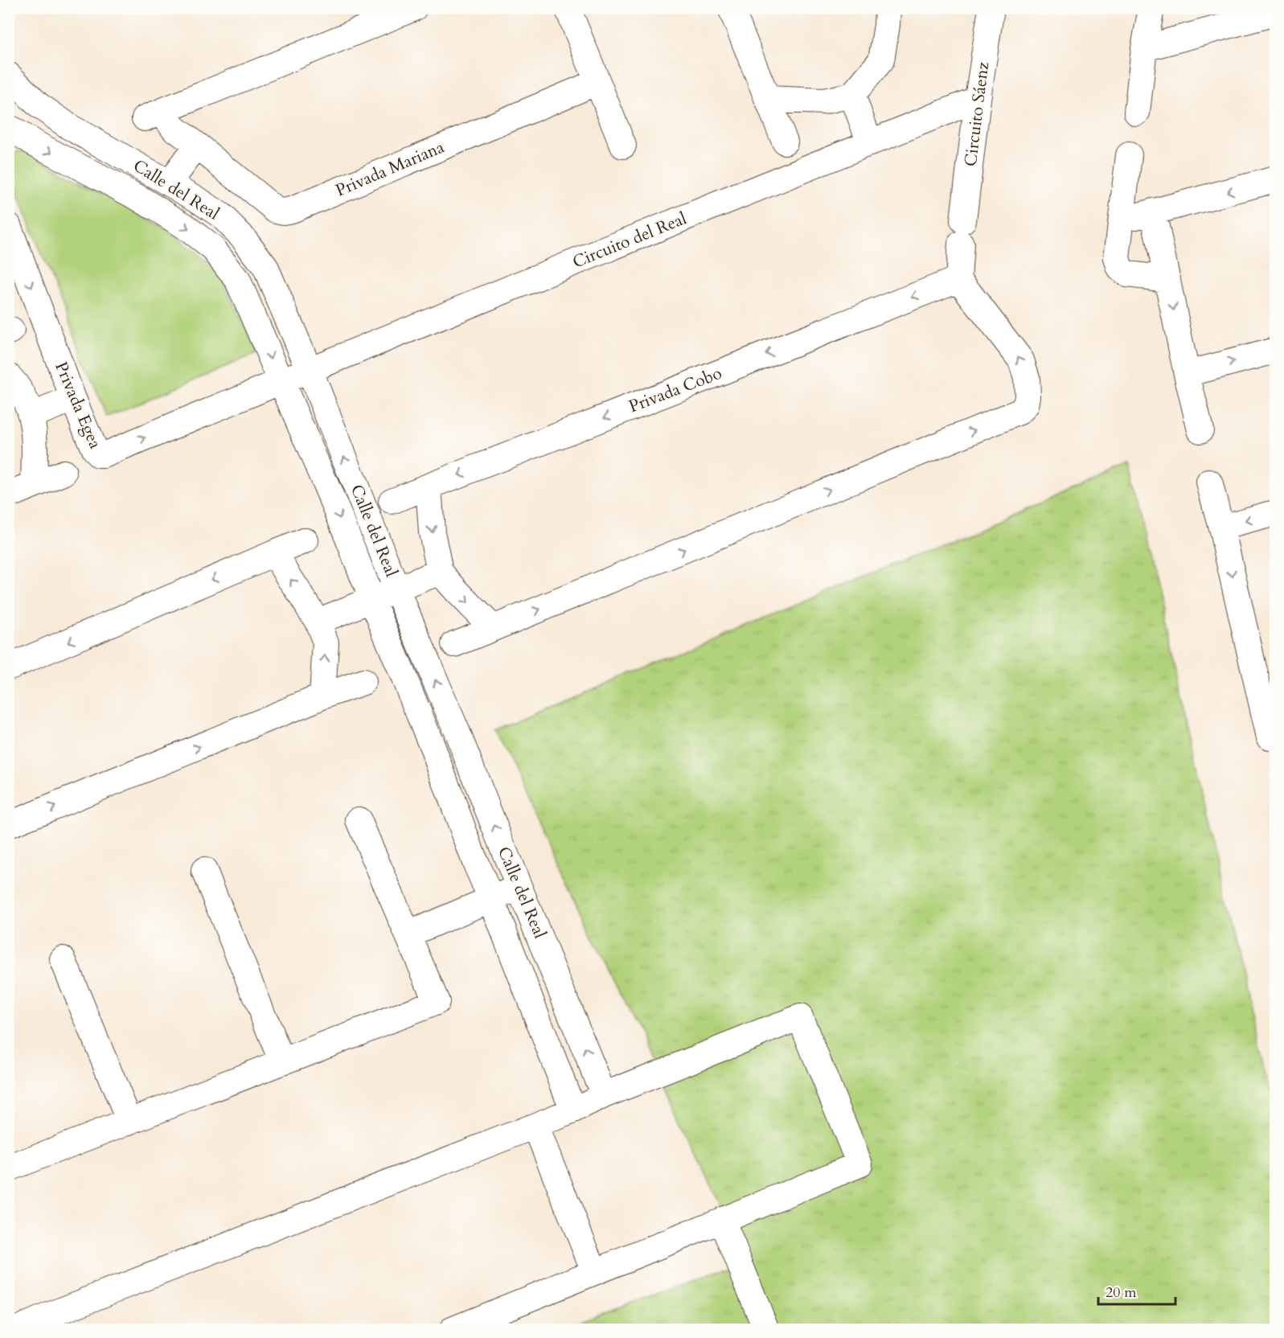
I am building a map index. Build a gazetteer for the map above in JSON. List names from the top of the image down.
{
  "streets": {
    "street": [
      "Circuito Sáenz",
      "Privada Mariana",
      "Calle del Real",
      "Circuito del Real",
      "Privada Cobo",
      "Privada Egea"
    ]
  },
  "crossings": [
    ["Circuito Sáenz", "Circuito del Real"],
    ["Circuito Sáenz", "Privada Cobo"],
    ["Calle del Real", "Circuito del Real"],
    ["Calle del Real", "Privada Egea"],
    ["Circuito del Real", "Privada Egea"]
  ],
  "one_way": ["Privada Cobo"],
  "scale_bar": "20 m"
}
